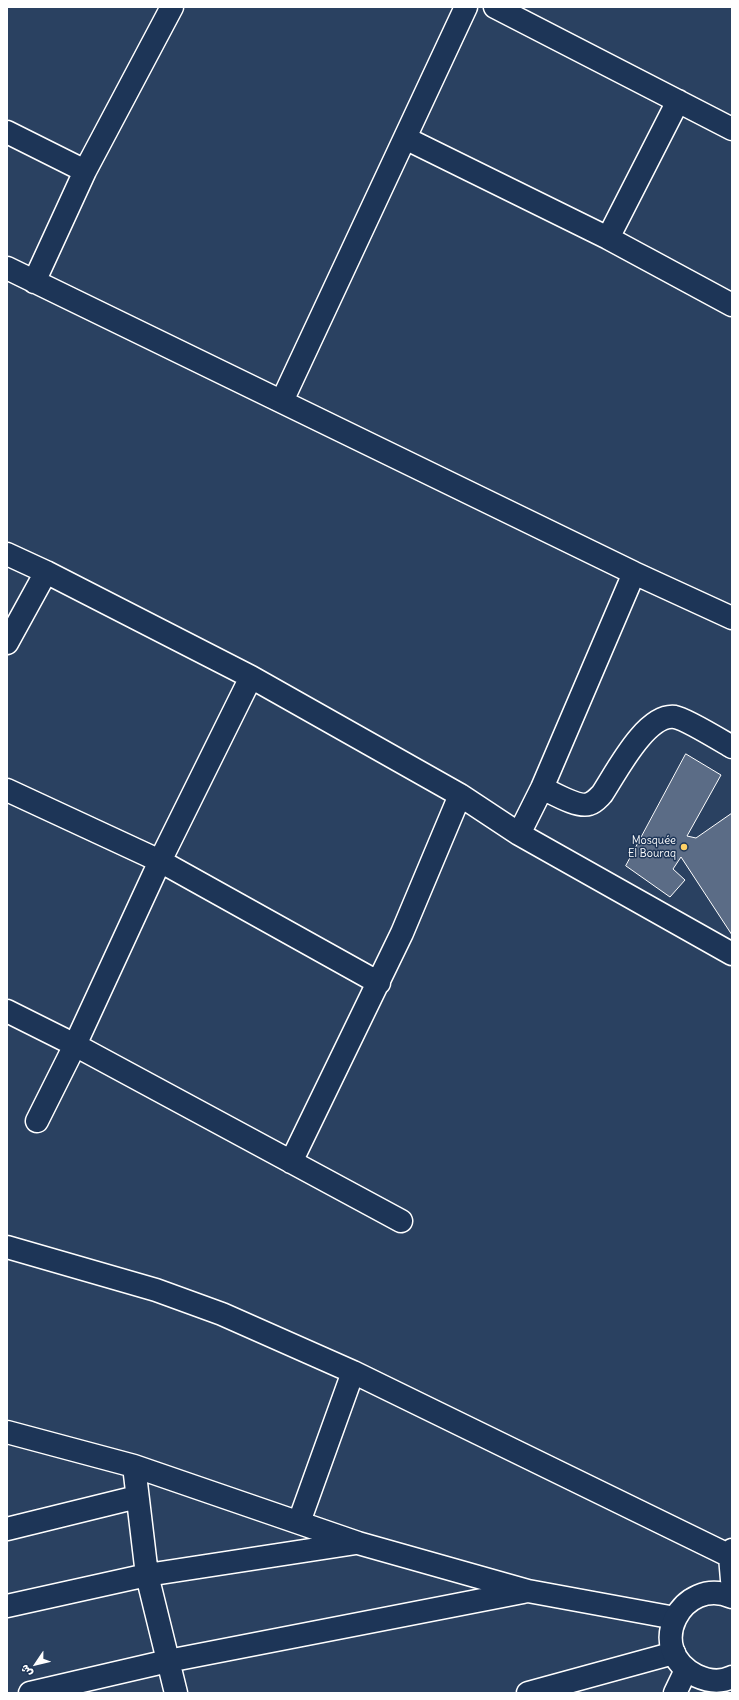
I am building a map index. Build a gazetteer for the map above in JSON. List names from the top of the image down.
{
  "places": ["Mosquée El Bouraq"],
  "north": "bottom left"
}
